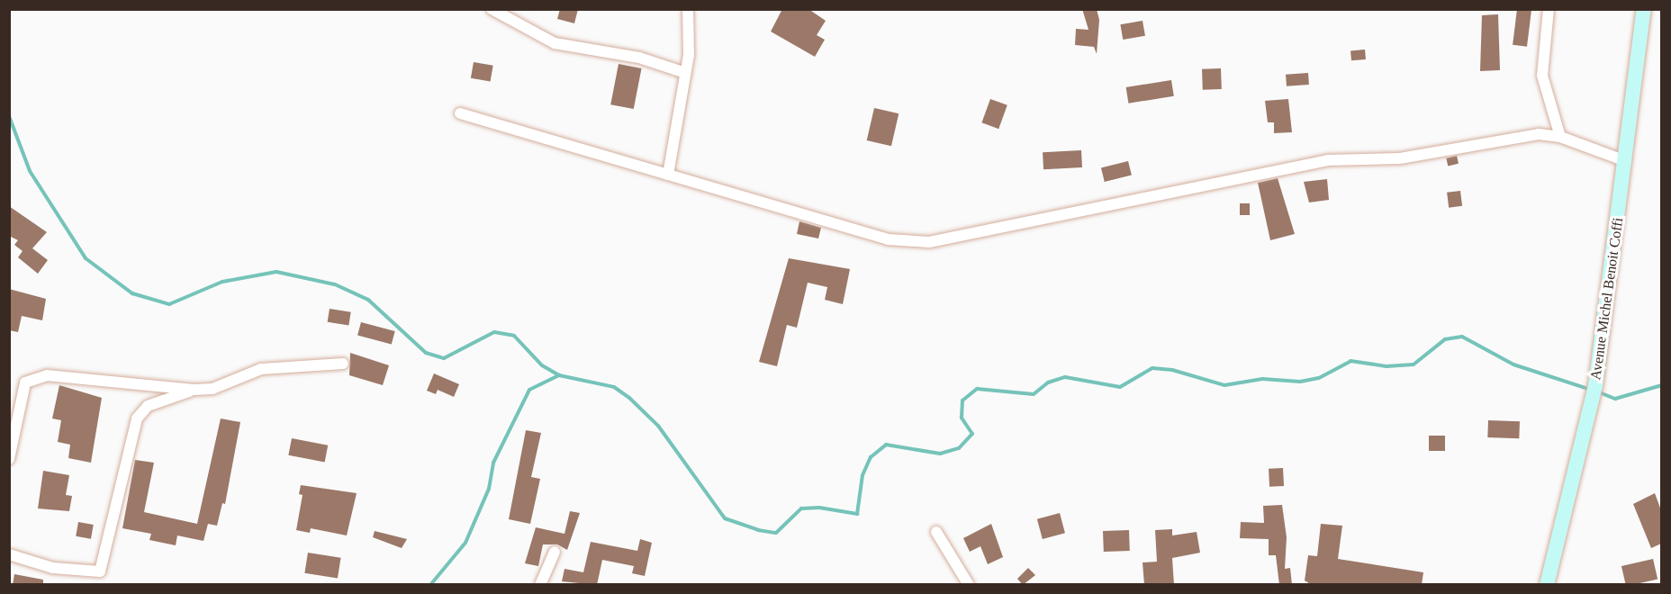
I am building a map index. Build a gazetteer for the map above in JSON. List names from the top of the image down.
{
  "streets": {
    "street": ["Avenue Michel Benoit Coffi"]
  }
}
